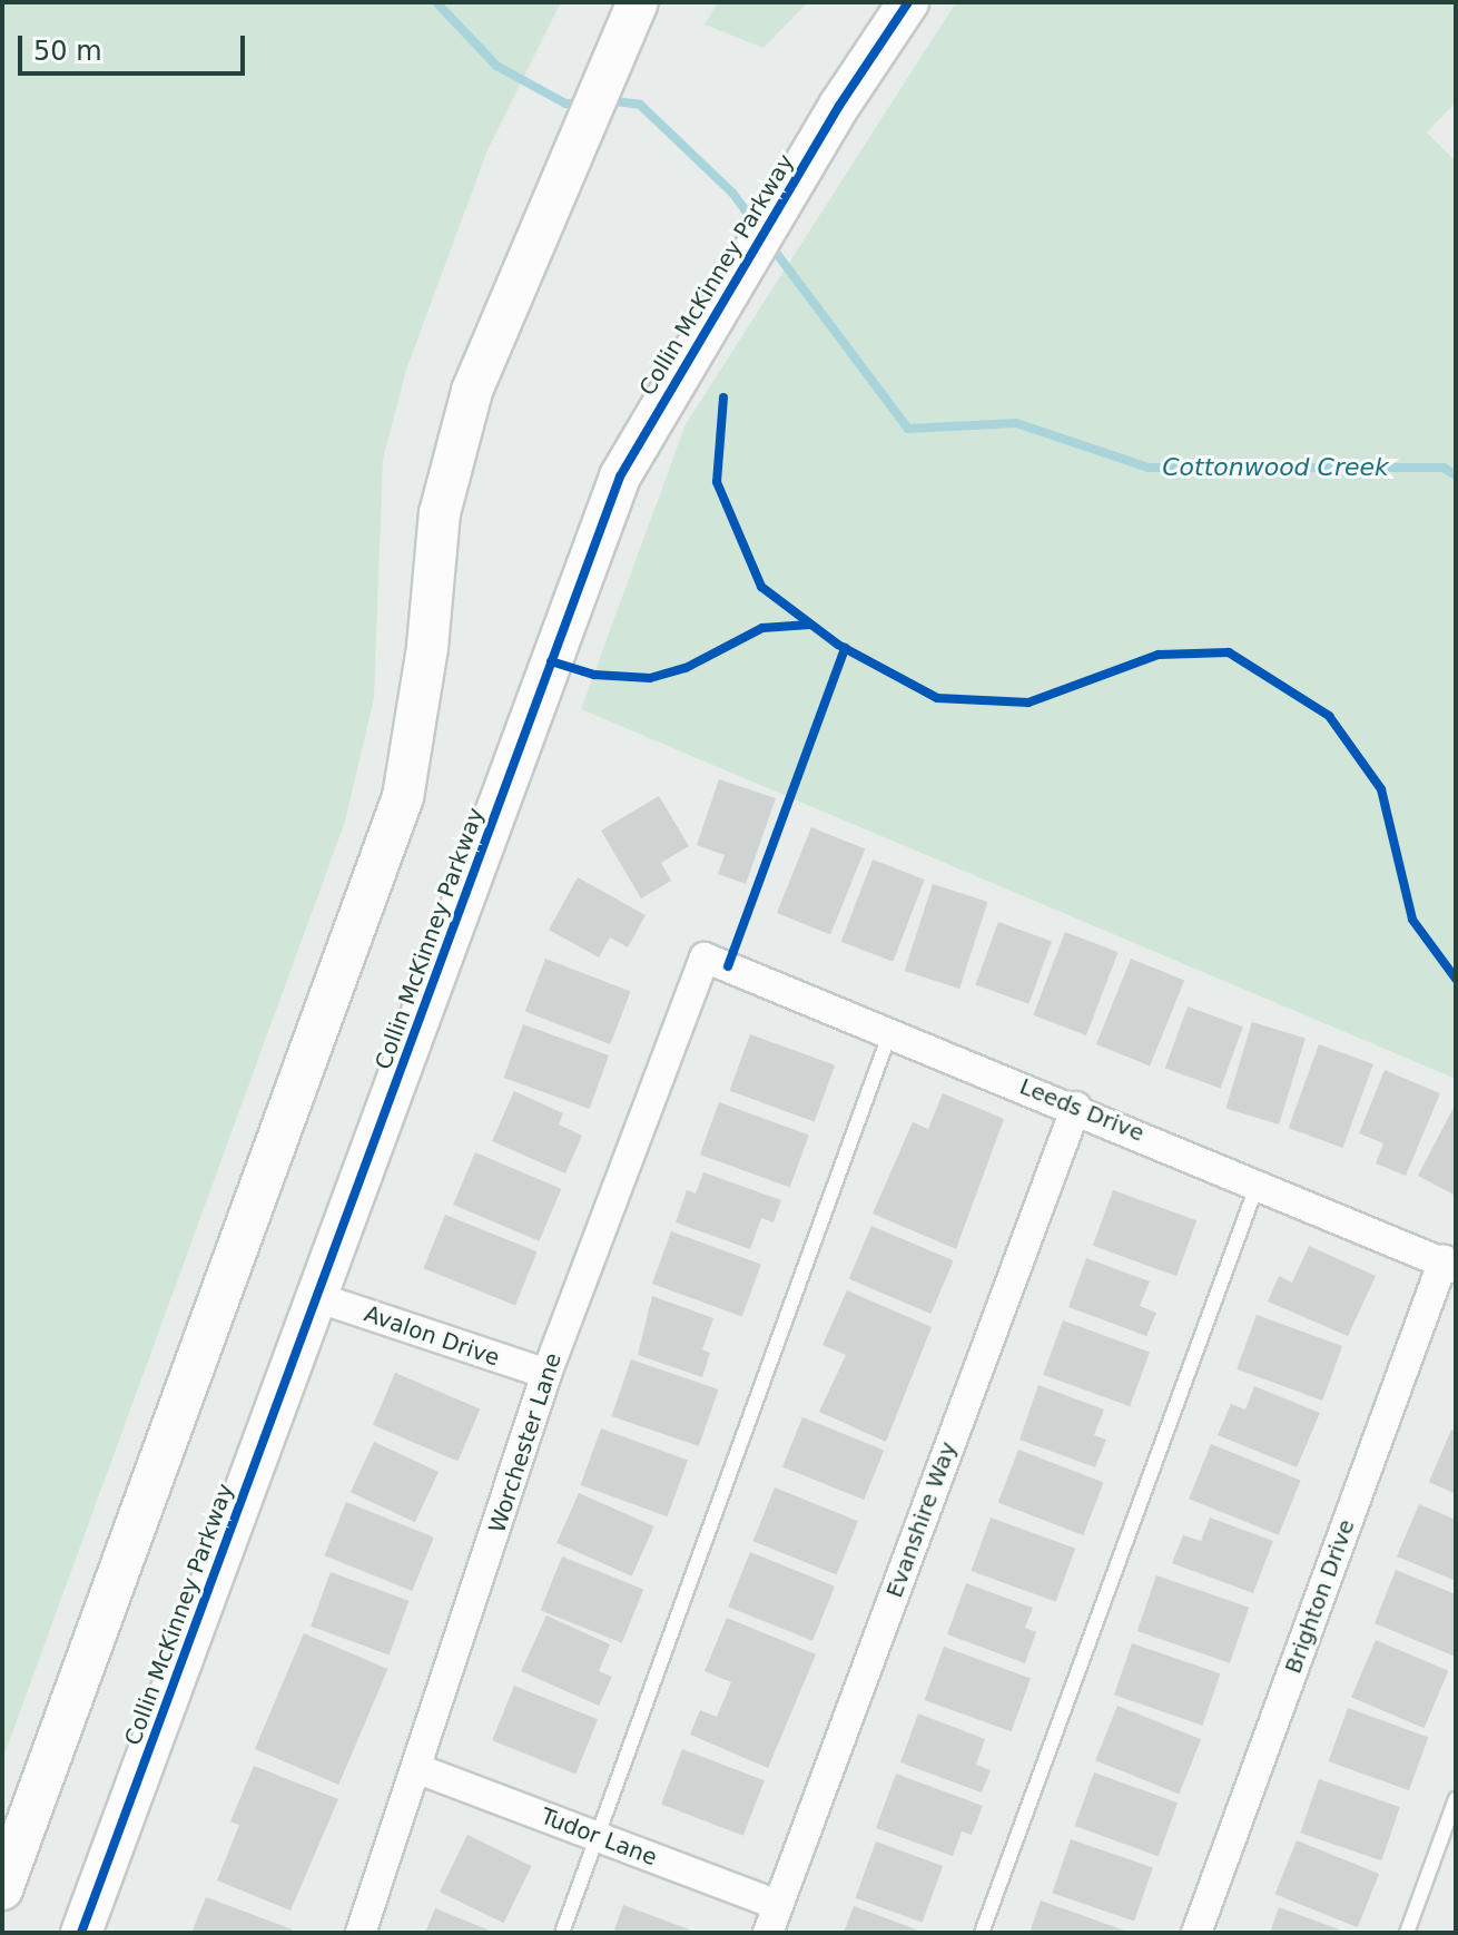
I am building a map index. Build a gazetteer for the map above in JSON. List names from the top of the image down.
{
  "streets": {
    "street": [
      "Collin McKinney Parkway",
      "Leeds Drive",
      "Avalon Drive",
      "Worchester Lane",
      "Evanshire Way",
      "Brighton Drive",
      "Tudor Lane"
    ]
  },
  "crossings": [
    ["Collin McKinney Parkway", "Avalon Drive"],
    ["Leeds Drive", "Worchester Lane"],
    ["Leeds Drive", "Evanshire Way"],
    ["Leeds Drive", "Brighton Drive"],
    ["Avalon Drive", "Worchester Lane"],
    ["Worchester Lane", "Tudor Lane"],
    ["Evanshire Way", "Tudor Lane"]
  ],
  "water": ["Cottonwood Creek"],
  "scale_bar": "50 m"
}
